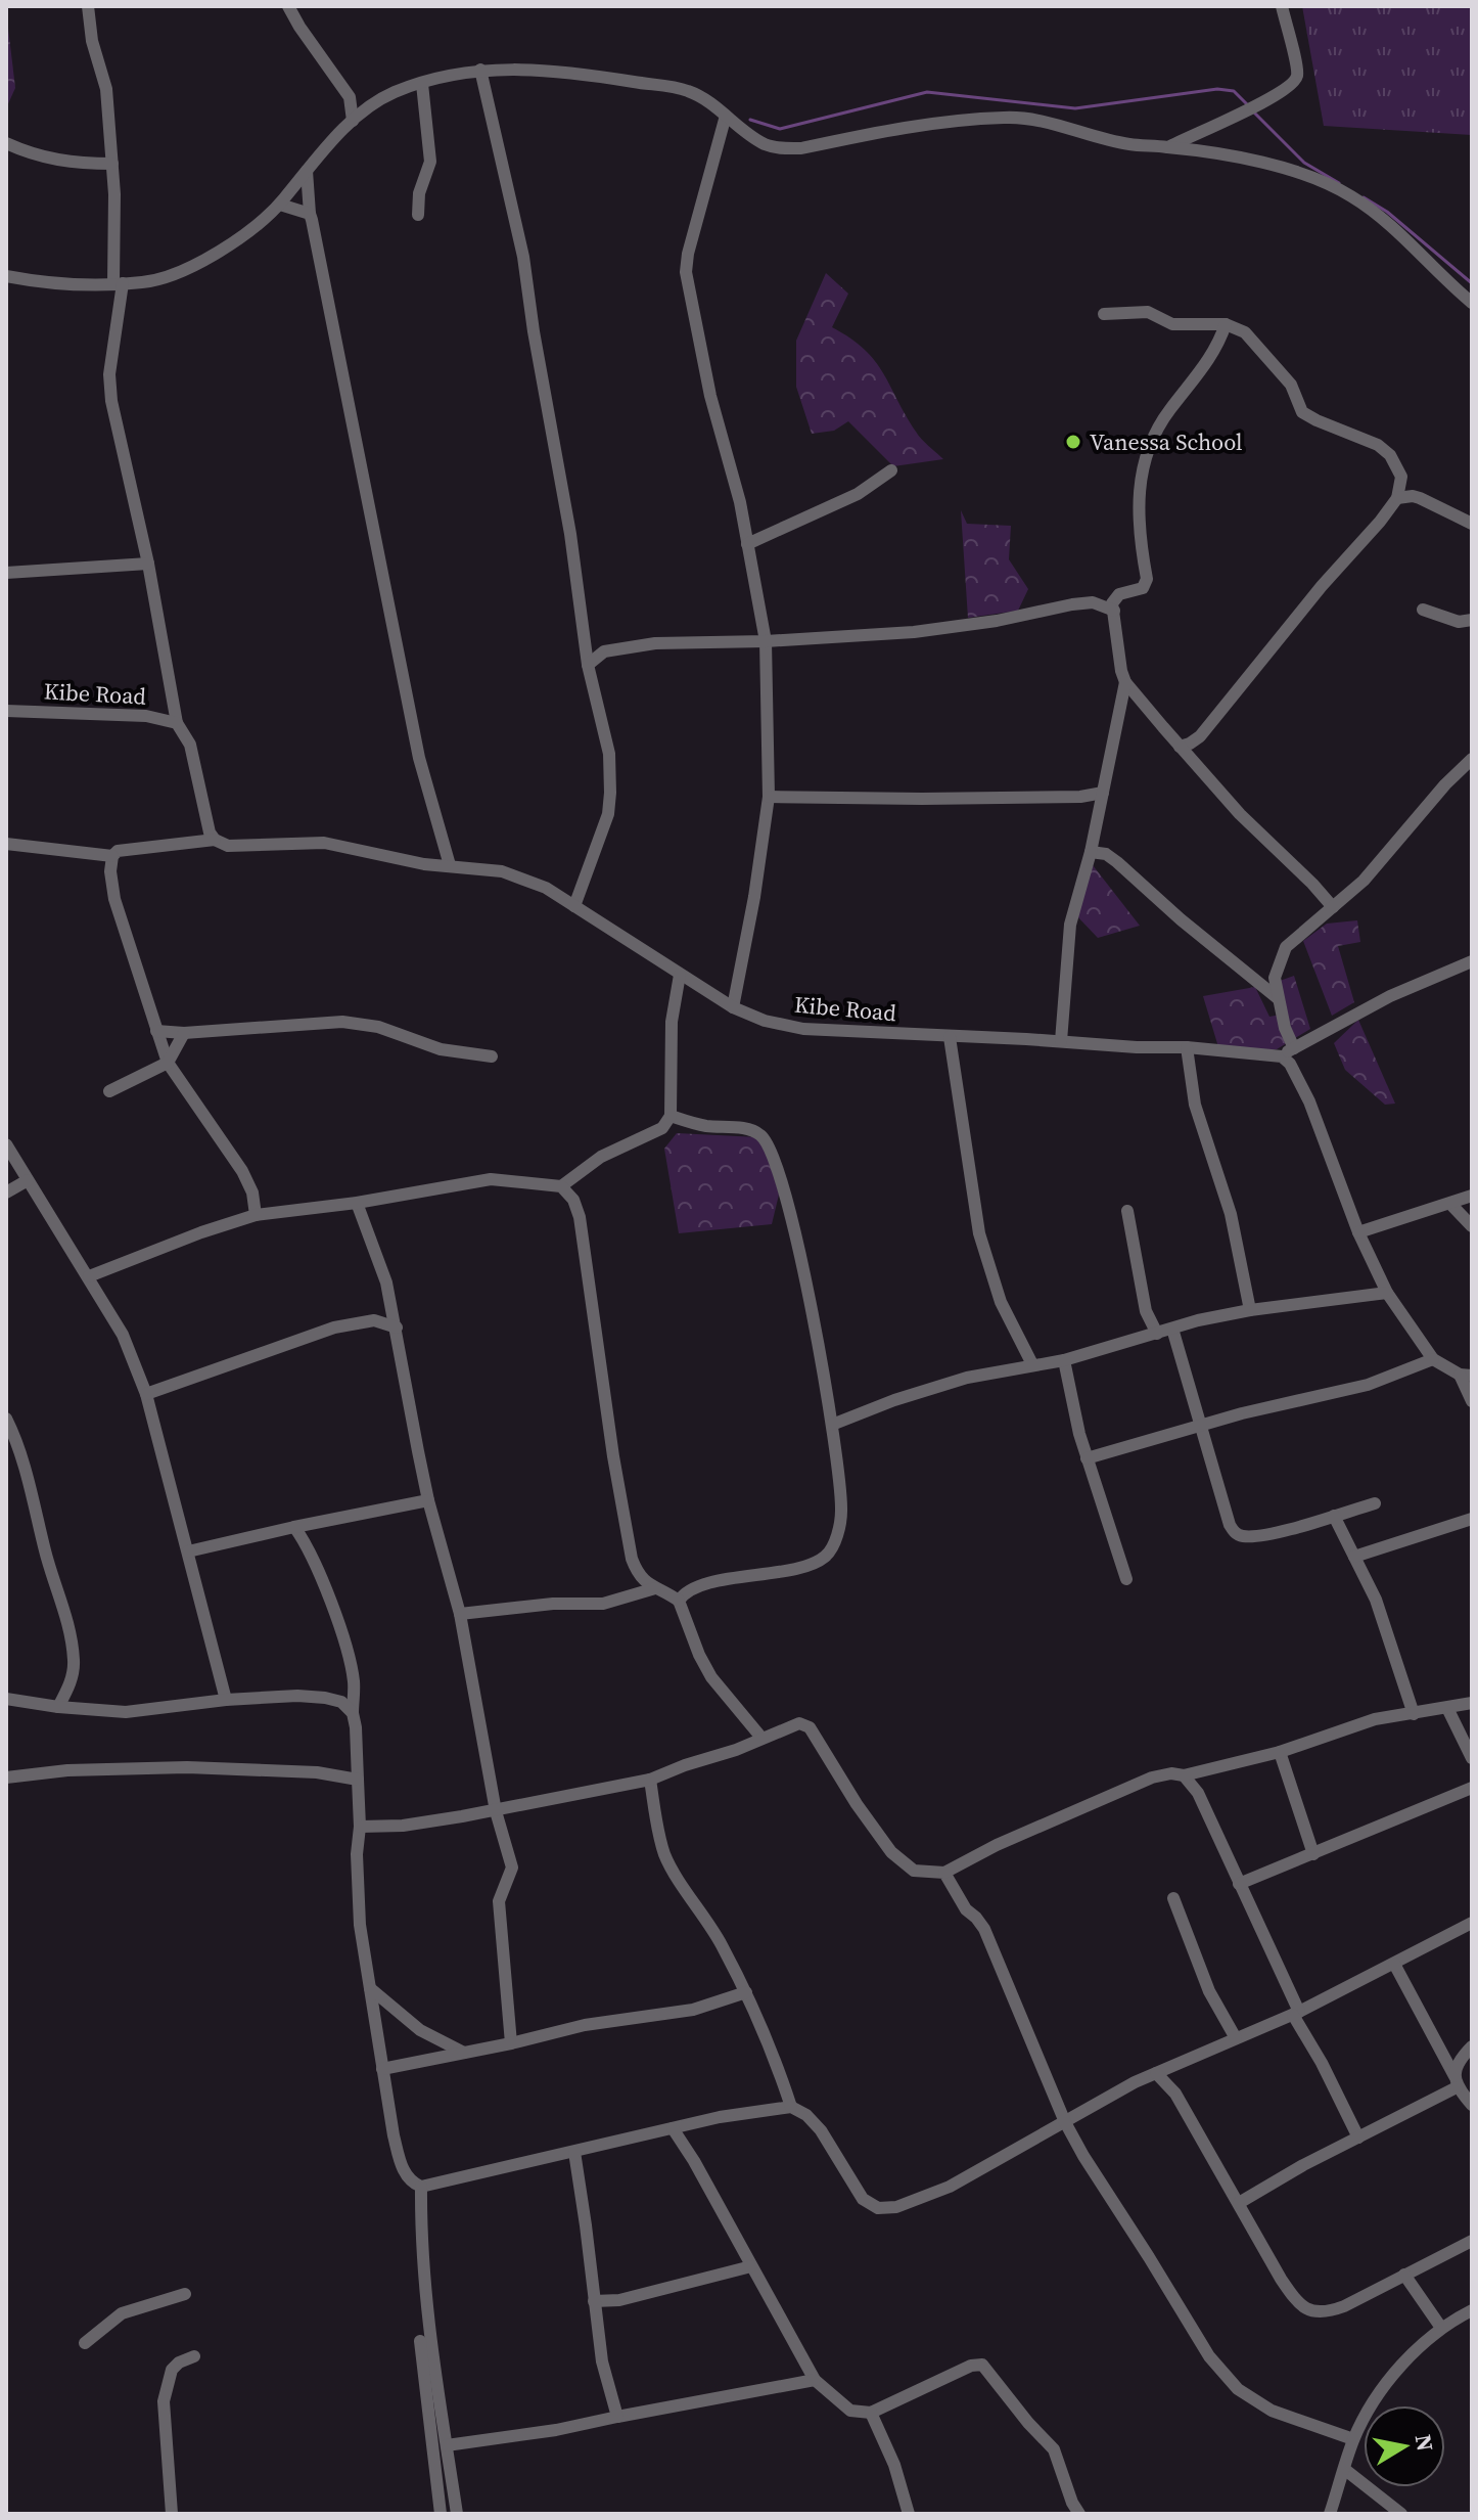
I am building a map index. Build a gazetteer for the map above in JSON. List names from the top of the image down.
{
  "streets": {
    "street": ["Kibe Road"]
  },
  "places": ["Vanessa School"],
  "north": "right"
}
